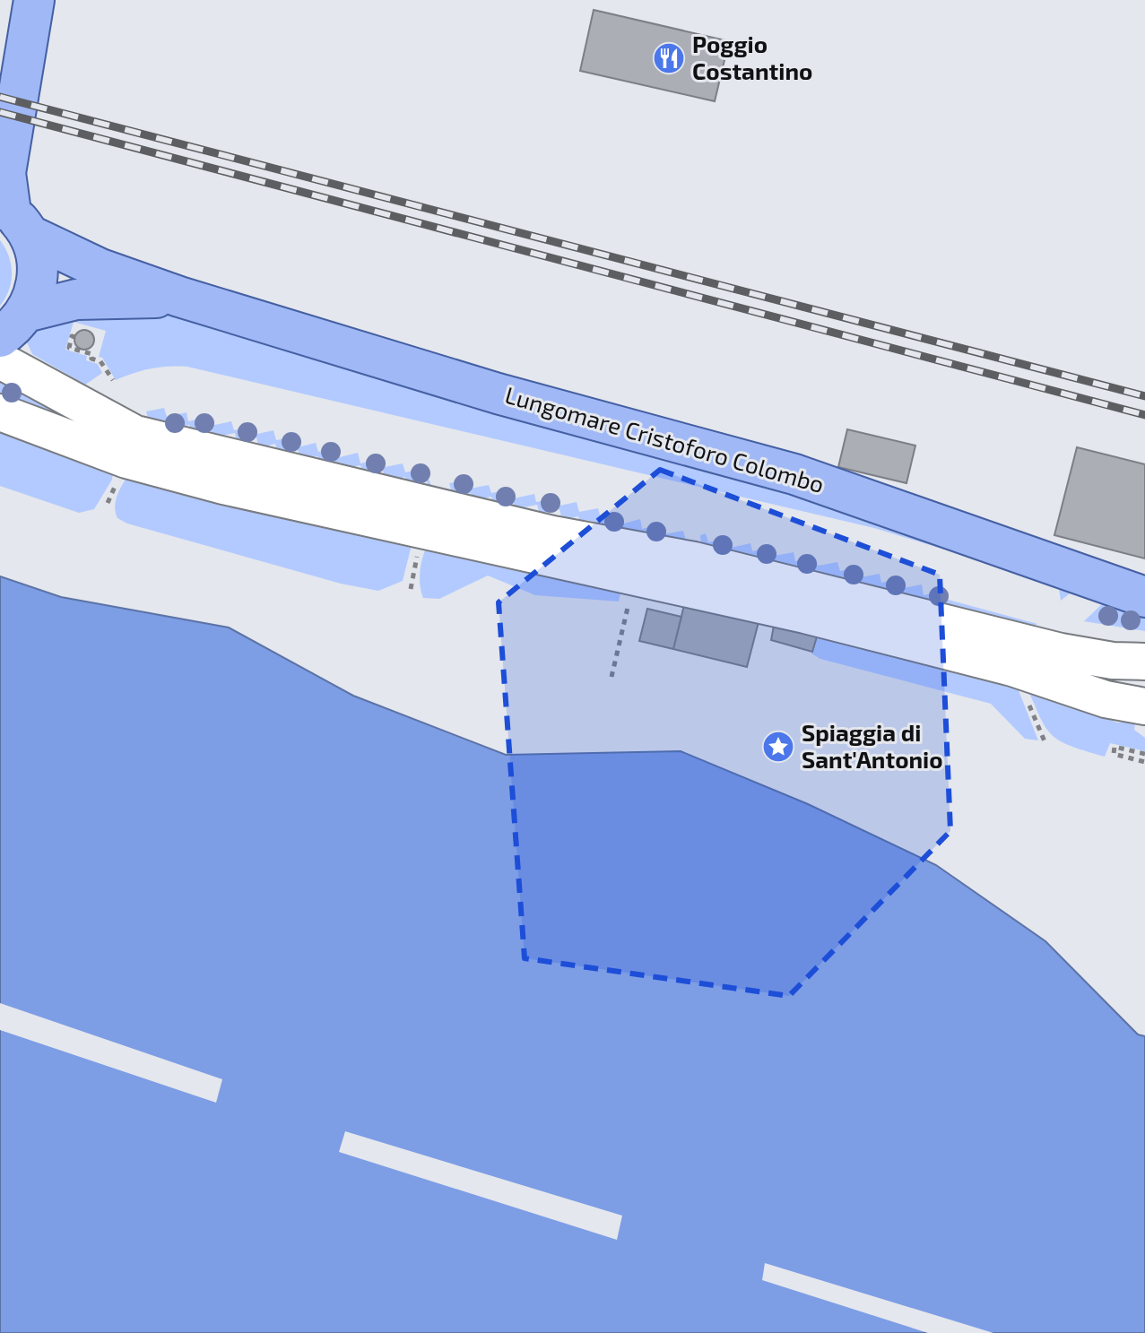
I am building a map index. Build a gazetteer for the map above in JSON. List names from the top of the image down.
{
  "streets": {
    "main road": ["Lungomare Cristoforo Colombo"]
  },
  "places": {
    "restaurant": ["Poggio Costantino"],
    "place": ["Spiaggia di Sant'Antonio"]
  }
}
